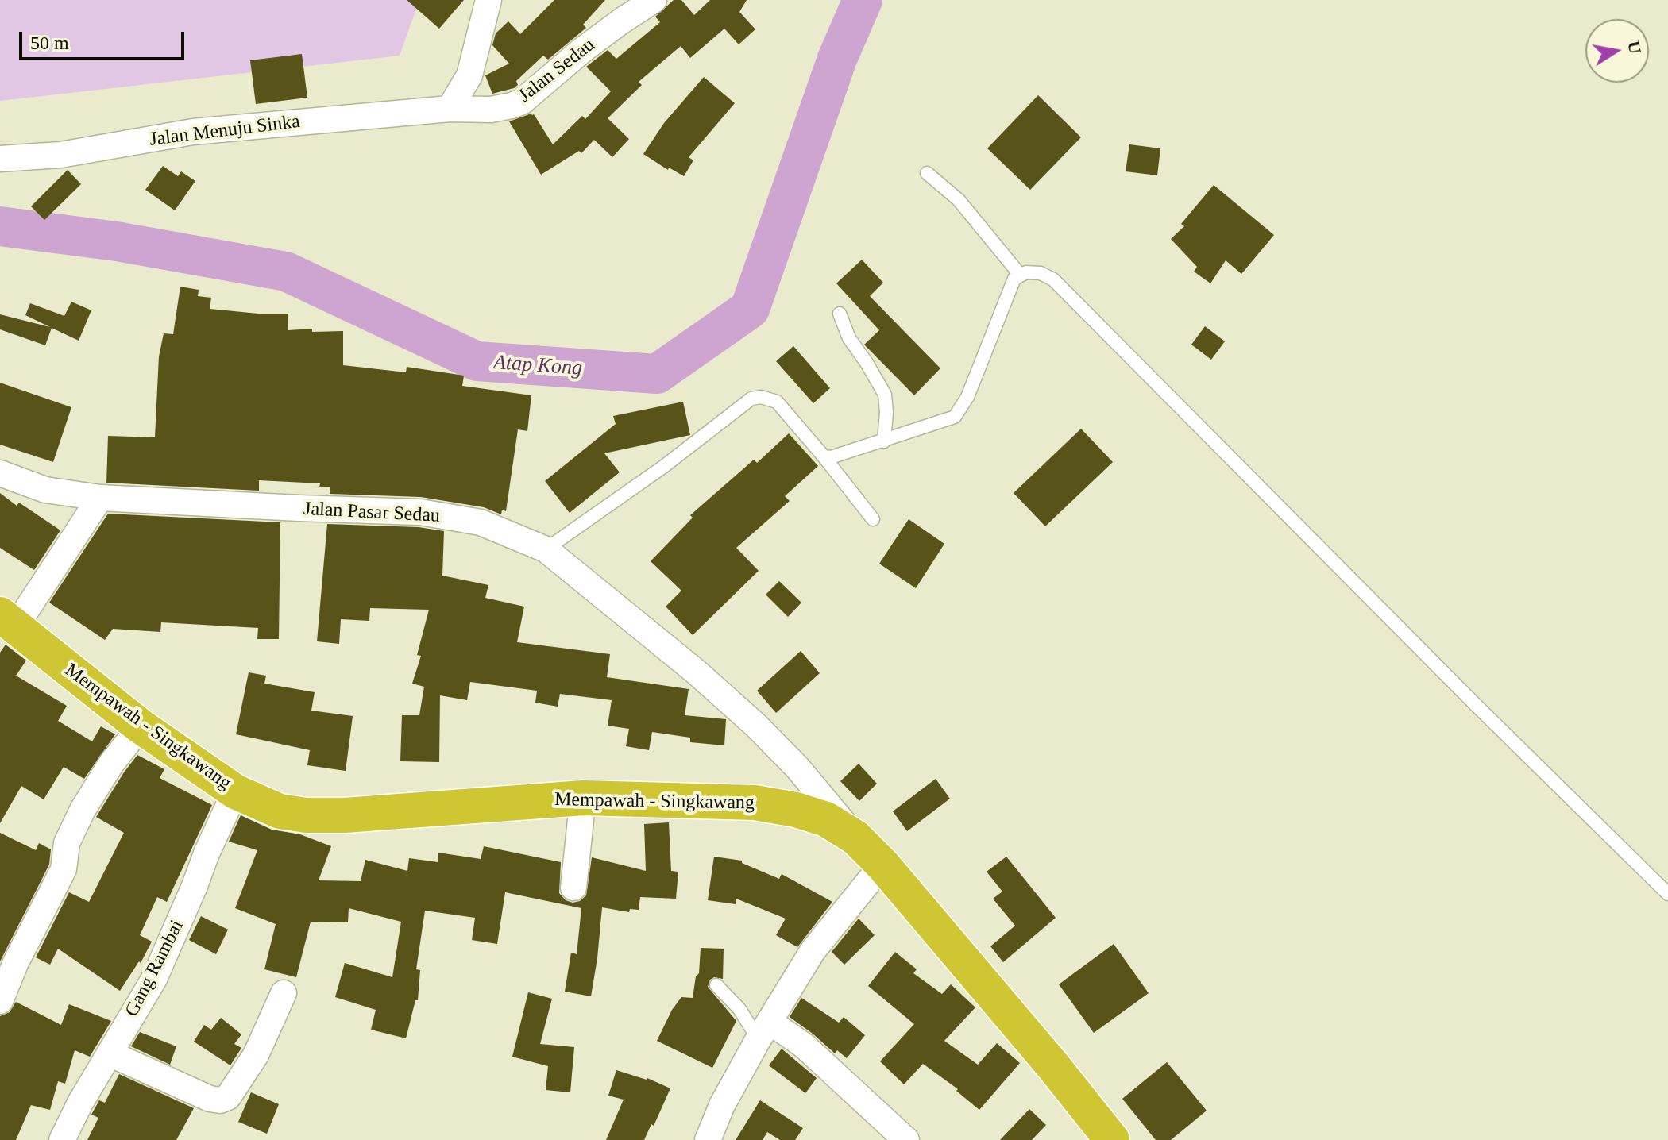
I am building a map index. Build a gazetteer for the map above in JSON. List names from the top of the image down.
{
  "streets": {
    "highway": ["Mempawah - Singkawang"],
    "street": [
      "Jalan Sedau",
      "Jalan Menuju Sinka",
      "Jalan Pasar Sedau",
      "Gang Rambai"
    ]
  },
  "crossings": [
    ["Jalan Sedau", "Jalan Menuju Sinka"],
    ["Jalan Pasar Sedau", "Mempawah - Singkawang"],
    ["Mempawah - Singkawang", "Gang Rambai"]
  ],
  "water": ["Atap Kong"],
  "scale_bar": "50 m",
  "north": "right"
}
